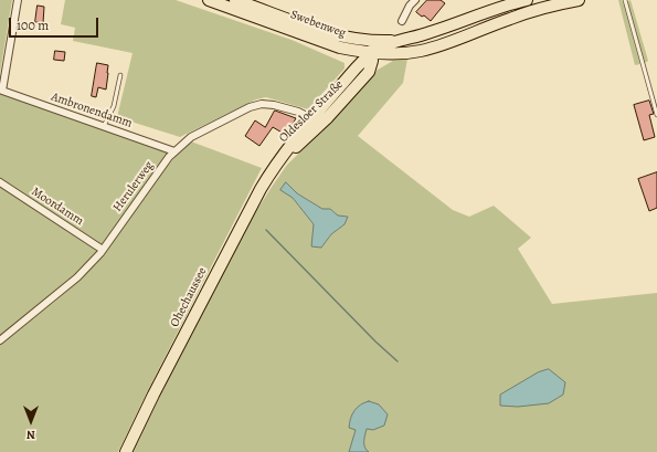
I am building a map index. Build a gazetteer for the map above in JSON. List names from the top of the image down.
{
  "streets": {
    "main road": ["Swebenweg", "Oldesloer Straße", "Ohechaussee"],
    "street": ["Ambronendamm", "Herulerweg", "Moordamm"]
  },
  "crossings": [
    ["Swebenweg", "Oldesloer Straße"],
    ["Ambronendamm", "Herulerweg"],
    ["Oldesloer Straße", "Herulerweg"],
    ["Oldesloer Straße", "Ohechaussee"],
    ["Herulerweg", "Moordamm"]
  ],
  "scale_bar": "100 m",
  "north": "bottom"
}
